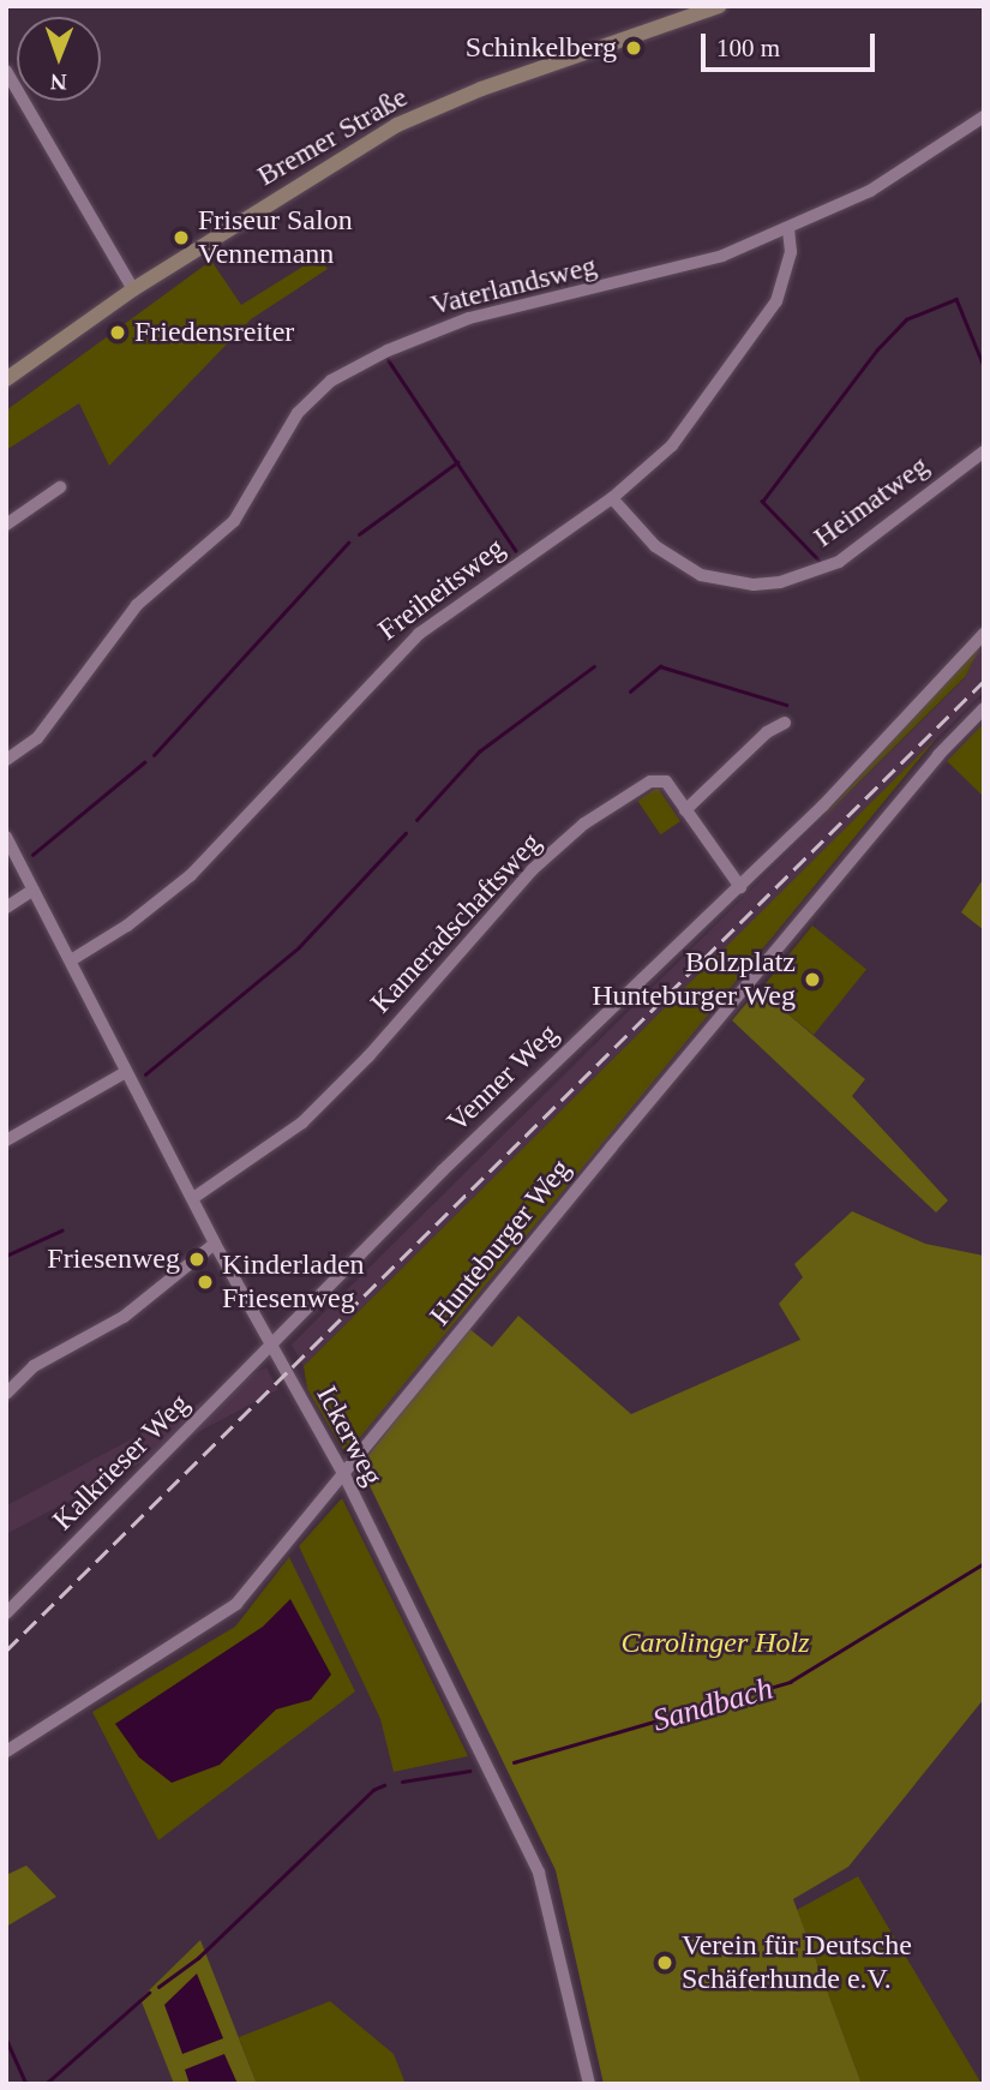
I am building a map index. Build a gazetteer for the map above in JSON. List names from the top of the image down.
{
  "streets": {
    "main road": ["Bremer Straße"],
    "street": [
      "Vaterlandsweg",
      "Heimatweg",
      "Freiheitsweg",
      "Kameradschaftsweg",
      "Venner Weg",
      "Hunteburger Weg",
      "Ickerweg",
      "Kalkrieser Weg"
    ]
  },
  "crossings": [
    ["Vaterlandsweg", "Freiheitsweg"],
    ["Heimatweg", "Freiheitsweg"],
    ["Freiheitsweg", "Ickerweg"],
    ["Kameradschaftsweg", "Venner Weg"],
    ["Kameradschaftsweg", "Ickerweg"],
    ["Venner Weg", "Ickerweg"],
    ["Venner Weg", "Kalkrieser Weg"],
    ["Hunteburger Weg", "Ickerweg"],
    ["Ickerweg", "Kalkrieser Weg"]
  ],
  "water": ["Sandbach"],
  "parks": ["Carolinger Holz"],
  "places": [
    "Schinkelberg",
    "Friseur Salon Vennemann",
    "Friedensreiter",
    "Bolzplatz Hunteburger Weg",
    "Friesenweg",
    "Kinderladen Friesenweg",
    "Verein für Deutsche Schäferhunde e.V."
  ],
  "scale_bar": "100 m",
  "north": "bottom"
}
